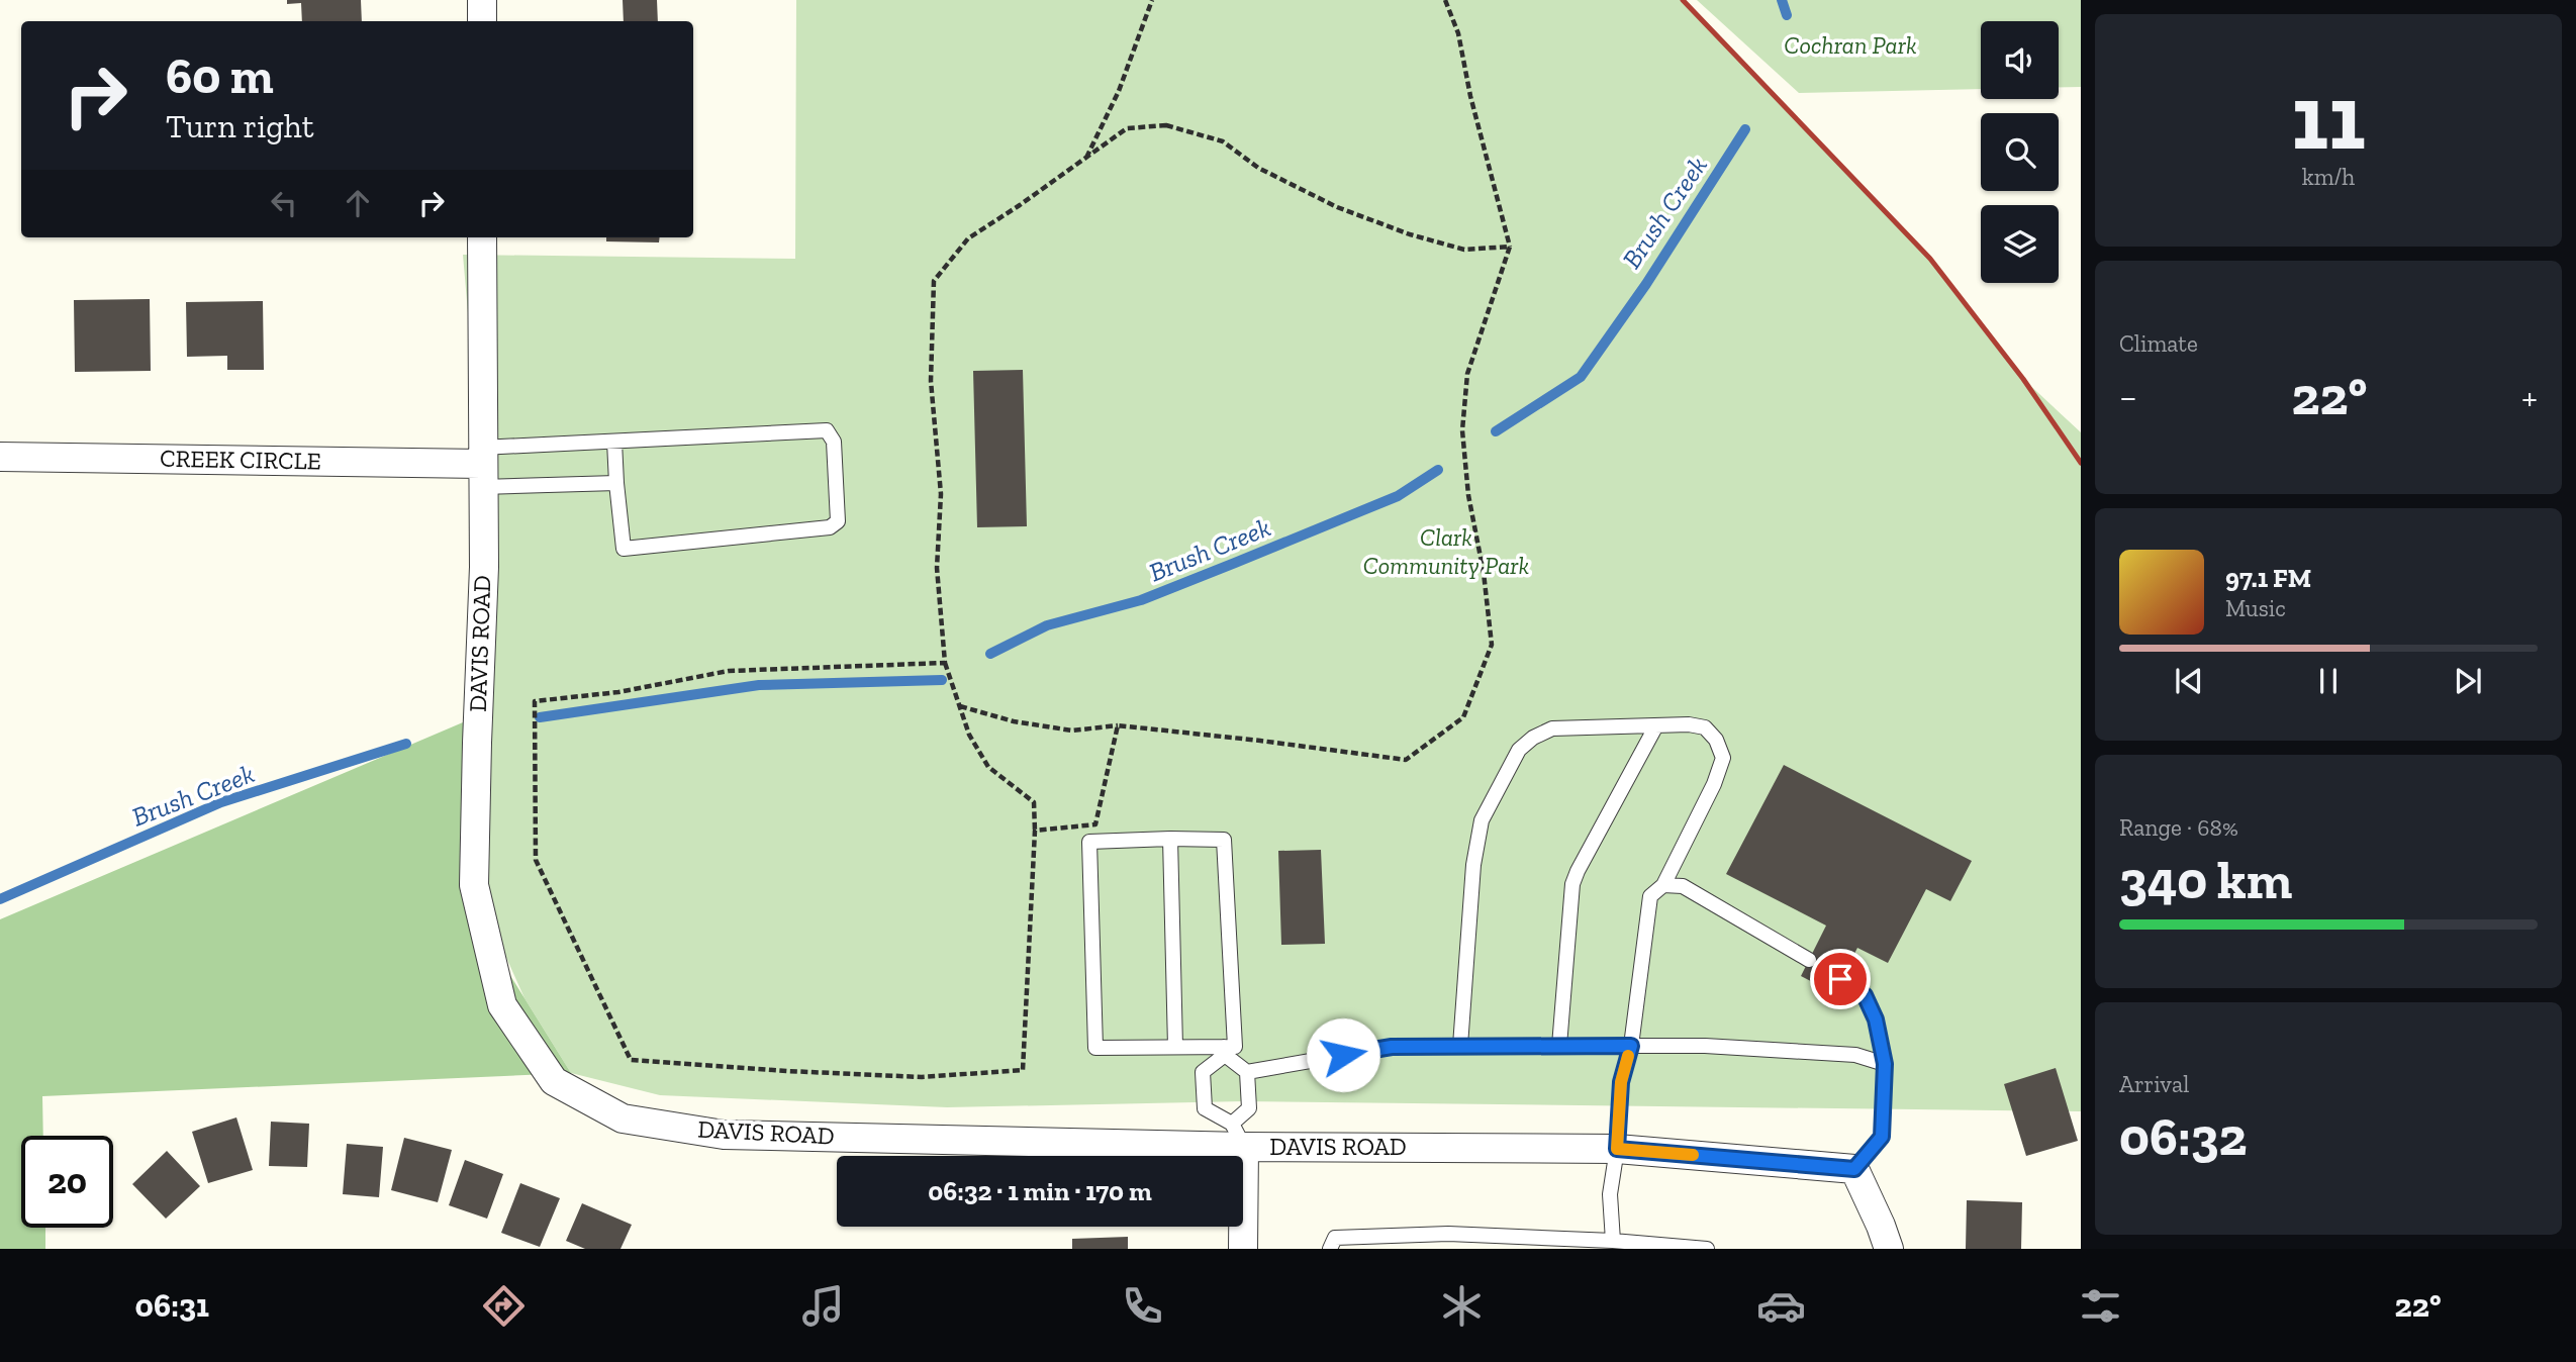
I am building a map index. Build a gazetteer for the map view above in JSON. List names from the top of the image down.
{
  "streets": {
    "street": ["CREEK CIRCLE", "DAVIS ROAD"]
  },
  "crossings": [
    ["CREEK CIRCLE", "DAVIS ROAD"]
  ],
  "water": ["Brush Creek"],
  "parks": ["Cochran Park", "Clark Community Park"],
  "page": {
    "tile": [
      ["11", "km/h"],
      "Climate",
      ["Range · 68%", "340 km"],
      ["Arrival", "06:32"]
    ],
    "turn": ["60 m", "Turn right"],
    "heat": ["−", "22°", "+"],
    "song": ["97.1 FM", "Music"],
    "limit": "20",
    "trip": "06:32 · 1 min · 170 m",
    "tabs": ["06:31", "22°"]
  }
}
